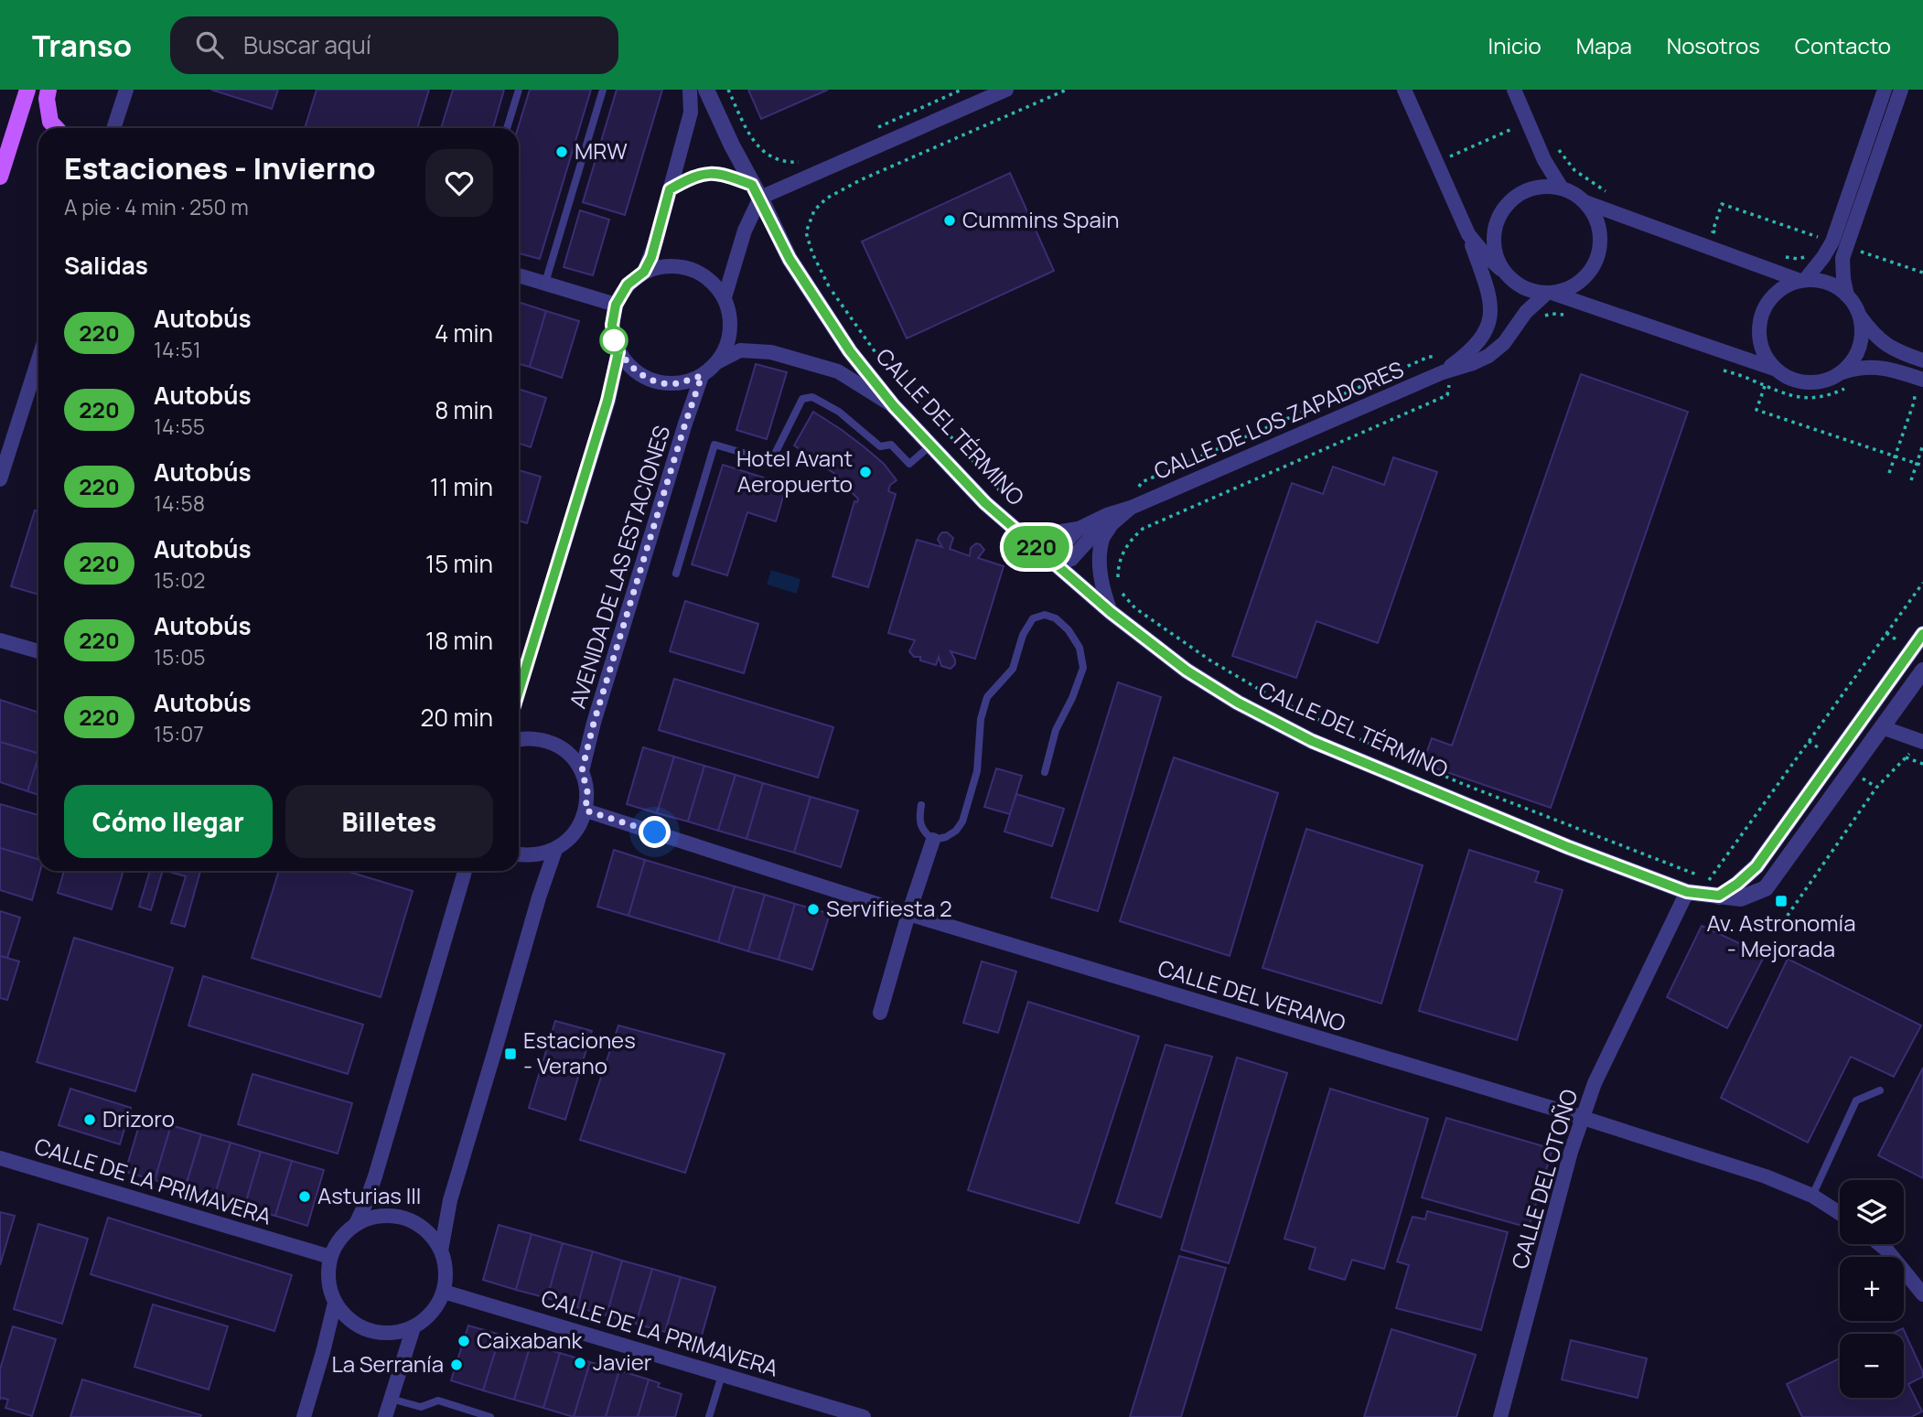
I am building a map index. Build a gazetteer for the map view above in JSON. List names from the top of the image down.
{
  "streets": {
    "street": [
      "CALLE DE LOS ZAPADORES",
      "CALLE DEL TÉRMINO",
      "AVENIDA DE LAS ESTACIONES",
      "CALLE DEL VERANO",
      "CALLE DEL OTOÑO",
      "CALLE DE LA PRIMAVERA"
    ]
  },
  "crossings": [
    ["CALLE DE LOS ZAPADORES", "CALLE DEL TÉRMINO"],
    ["CALLE DEL TÉRMINO", "CALLE DEL OTOÑO"],
    ["CALLE DEL VERANO", "CALLE DEL OTOÑO"]
  ],
  "places": {
    "other": [
      "MRW",
      "Cummins Spain",
      "Hotel Avant Aeropuerto",
      "Servifiesta 2",
      "Drizoro",
      "Asturias III",
      "Caixabank",
      "Javier",
      "La Serranía"
    ],
    "transit": ["Av. Astronomía - Mejorada", "Estaciones - Verano"]
  },
  "lines": ["bus line 220"],
  "page": {
    "header": "Transo",
    "search": "Buscar aquí",
    "nav": [
      "Inicio",
      "Mapa",
      "Nosotros",
      "Contacto"
    ],
    "on_map": "220",
    "heading": [
      ["Estaciones - Invierno", "A pie · 4 min · 250 m"],
      "Salidas"
    ],
    "list": [
      {
        "mark": "220",
        "name": "Autobús",
        "note": "14:51",
        "value": "4 min"
      },
      {
        "mark": "220",
        "name": "Autobús",
        "note": "14:55",
        "value": "8 min"
      },
      {
        "mark": "220",
        "name": "Autobús",
        "note": "14:58",
        "value": "11 min"
      },
      {
        "mark": "220",
        "name": "Autobús",
        "note": "15:02",
        "value": "15 min"
      },
      {
        "mark": "220",
        "name": "Autobús",
        "note": "15:05",
        "value": "18 min"
      },
      {
        "mark": "220",
        "name": "Autobús",
        "note": "15:07",
        "value": "20 min"
      }
    ],
    "buttons": ["Cómo llegar", "Billetes"],
    "map_buttons": ["+", "−"]
  }
}
